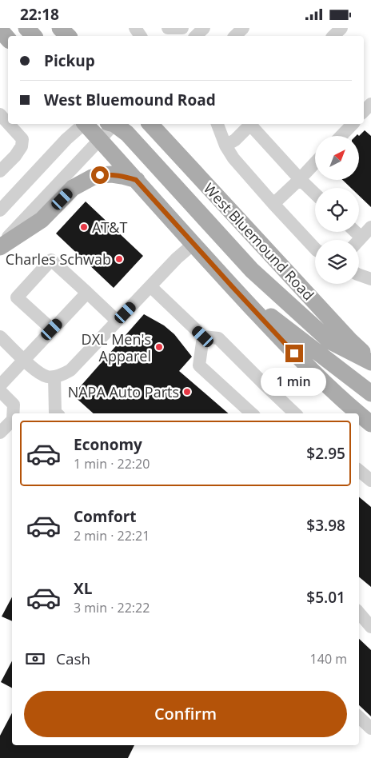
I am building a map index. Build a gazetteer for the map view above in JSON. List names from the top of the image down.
{
  "streets": {
    "main road": ["West Bluemound Road"]
  },
  "places": [
    "AT&T",
    "Charles Schwab",
    "DXL Men's Apparel",
    "NAPA Auto Parts"
  ],
  "north": "top right",
  "page": {
    "status": "22:18",
    "banner": ["Pickup", "West Bluemound Road"],
    "bubble": "1 min",
    "list": [
      {
        "name": "Economy",
        "note": "1 min · 22:20",
        "value": "$2.95"
      },
      {
        "name": "Comfort",
        "note": "2 min · 22:21",
        "value": "$3.98"
      },
      {
        "name": "XL",
        "note": "3 min · 22:22",
        "value": "$5.01"
      }
    ],
    "pay": ["Cash", "140 m"],
    "buttons": "Confirm"
  }
}
